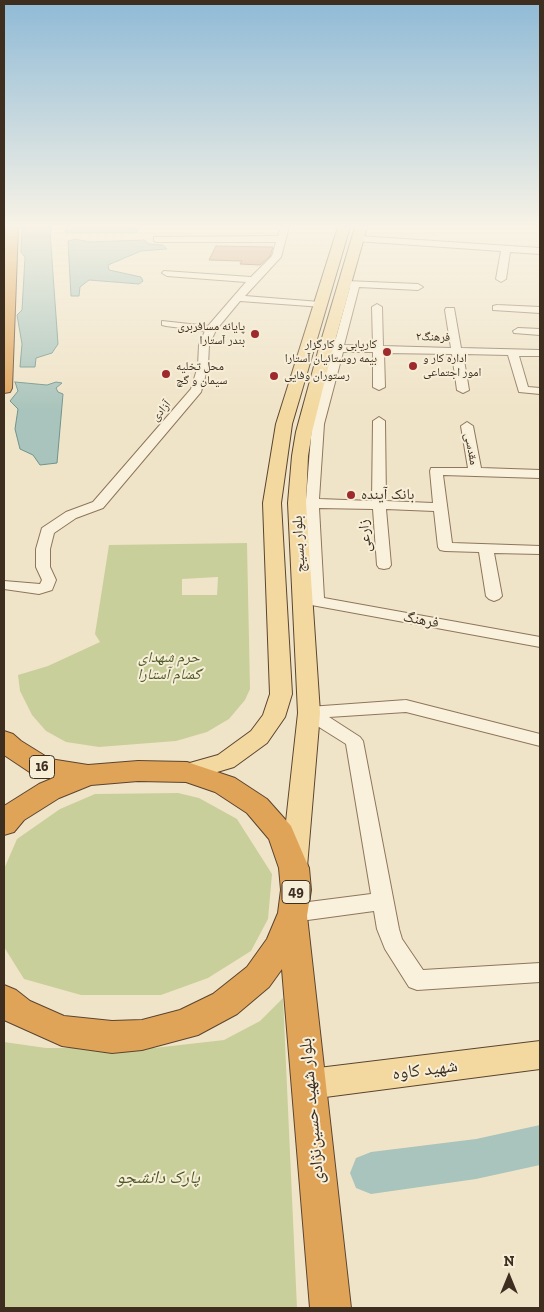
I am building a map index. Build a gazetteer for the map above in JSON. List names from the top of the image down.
{
  "streets": {
    "highway": ["16", "49", "بلوار شهید حسین‌نژادی"],
    "main road": ["بلوار بسیج", "شهید کاوه"],
    "street": [
      "فرهنگ۲",
      "آزادی",
      "مقدسی",
      "زارعی",
      "فرهنگ"
    ]
  },
  "crossings": [
    ["فرهنگ۲", "بلوار بسیج"],
    ["بلوار بسیج", "فرهنگ"],
    ["بلوار بسیج", "49"],
    ["16", "49"],
    ["49", "بلوار شهید حسین‌نژادی"],
    ["شهید کاوه", "بلوار شهید حسین‌نژادی"]
  ],
  "parks": ["حرم شهدای گمنام آستارا", "پارک دانشجو"],
  "places": [
    "پایانه مسافربری بندر آستارا",
    "کاریابی و کارگزار بیمه روستائیان آستارا",
    "اداره کار و امور اجتماعی",
    "محل تخلیه سیمان و گچ",
    "رستوران وفایی",
    "بانک آینده"
  ],
  "north": "top"
}
